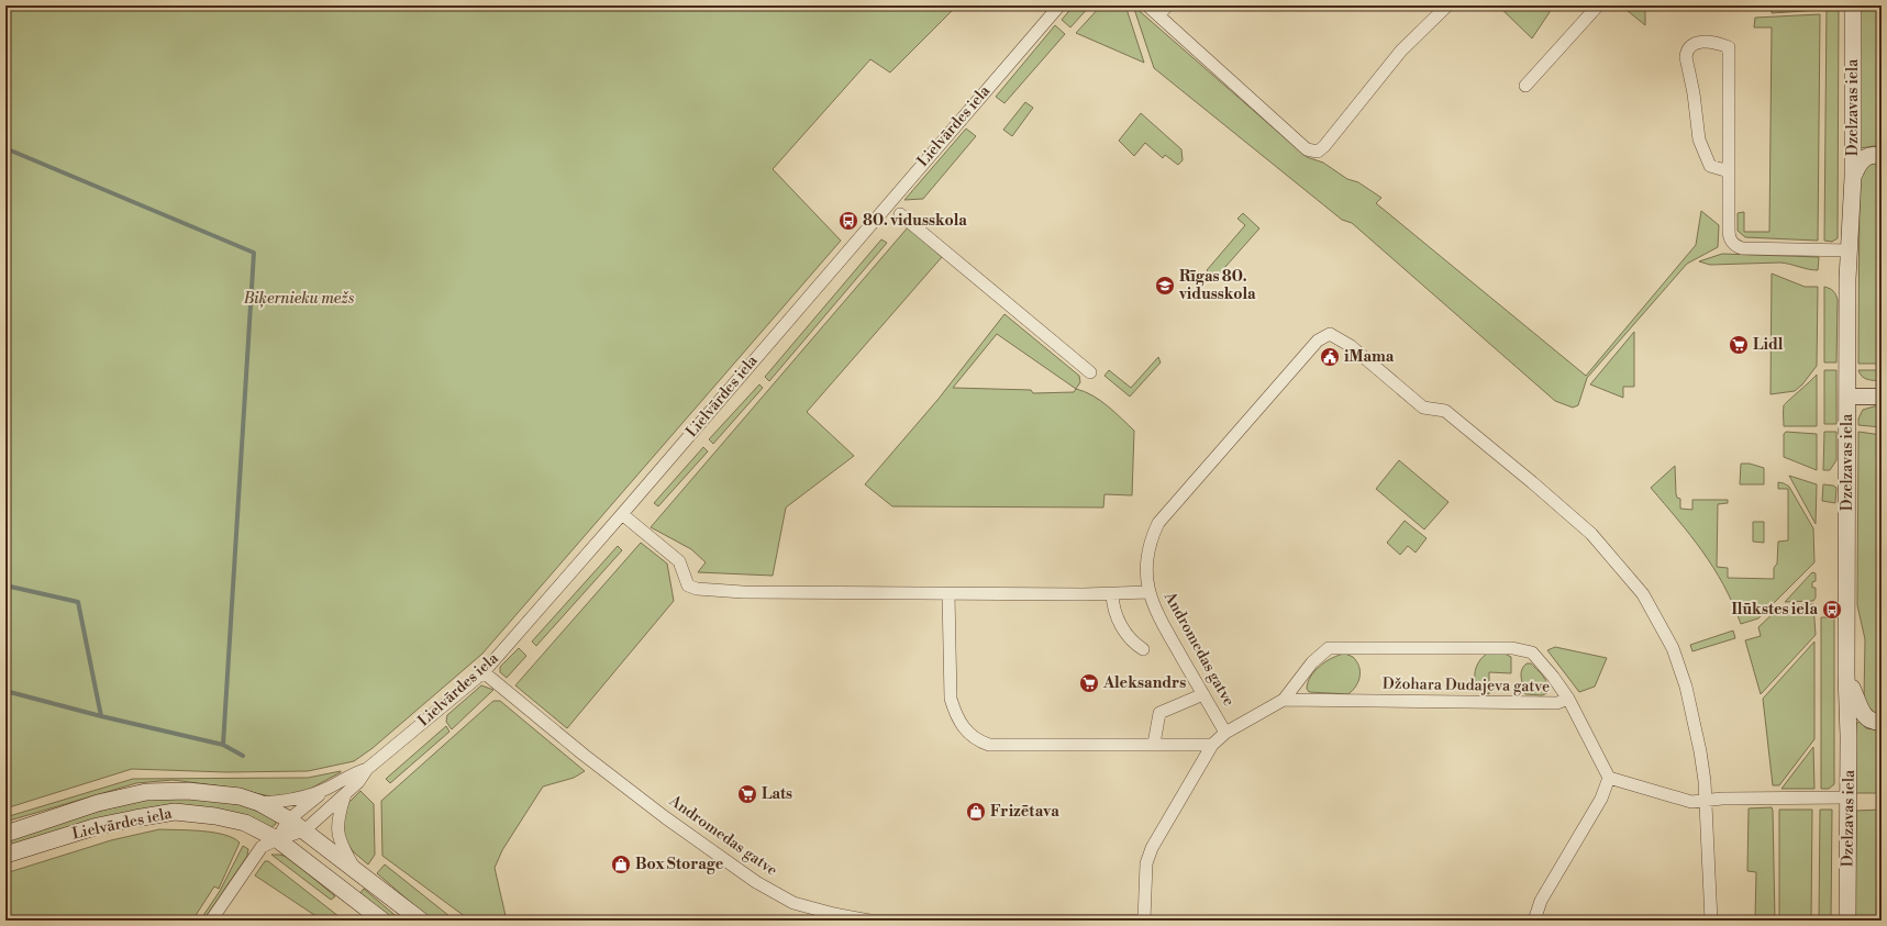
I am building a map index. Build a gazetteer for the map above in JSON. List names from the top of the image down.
{
  "streets": {
    "main road": ["Dzelzavas iela", "Lielvārdes iela"],
    "street": ["Andromedas gatve", "Džohara Dudajeva gatve"]
  },
  "crossings": [
    ["Lielvārdes iela", "Andromedas gatve"]
  ],
  "parks": ["Biķernieku mežs"],
  "places": {
    "bus stop": ["80. vidusskola", "Ilūkstes iela"],
    "school or university": ["Rīgas 80. vidusskola"],
    "supermarket": ["Lidl", "Aleksandrs", "Lats"],
    "public building": ["iMama"],
    "shop": ["Frizētava", "Box Storage"]
  }
}
